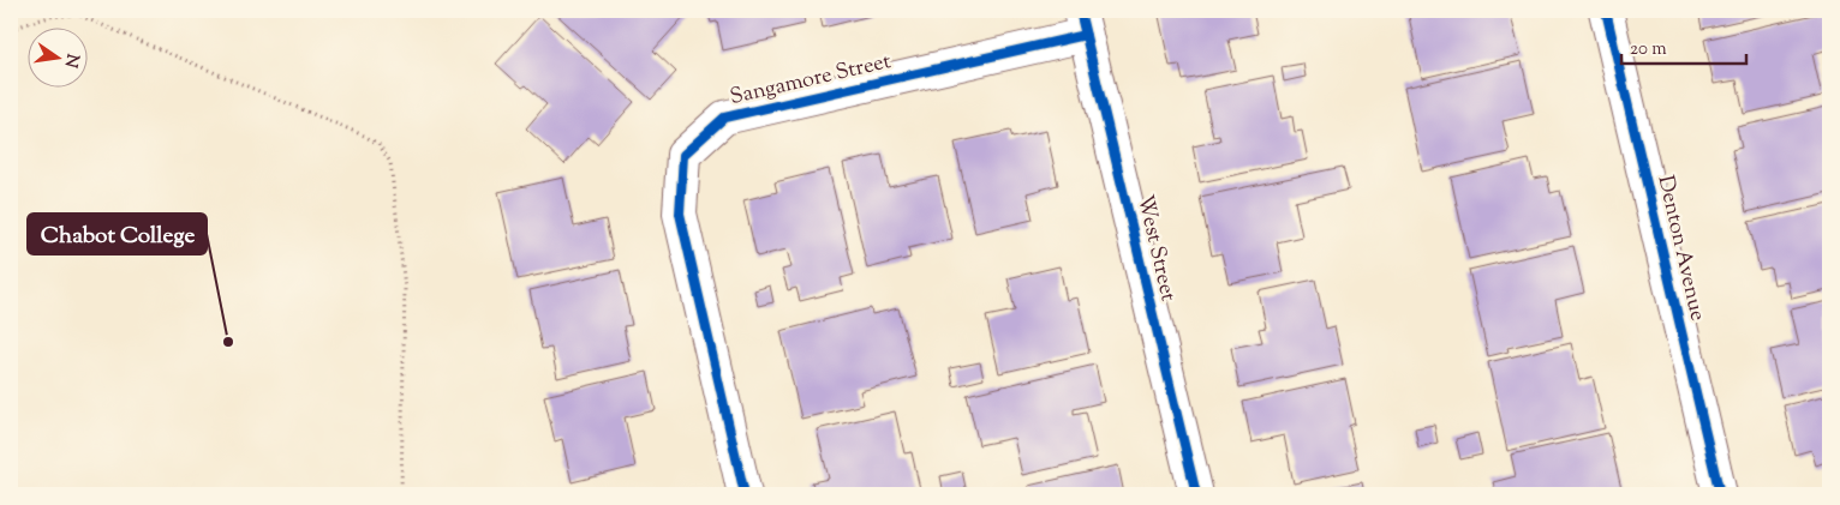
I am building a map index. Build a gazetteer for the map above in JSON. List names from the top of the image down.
{
  "streets": {
    "street": ["Sangamore Street", "West Street", "Denton Avenue"]
  },
  "crossings": [
    ["Sangamore Street", "West Street"]
  ],
  "places": ["Chabot College"],
  "scale_bar": "20 m",
  "north": "right"
}
